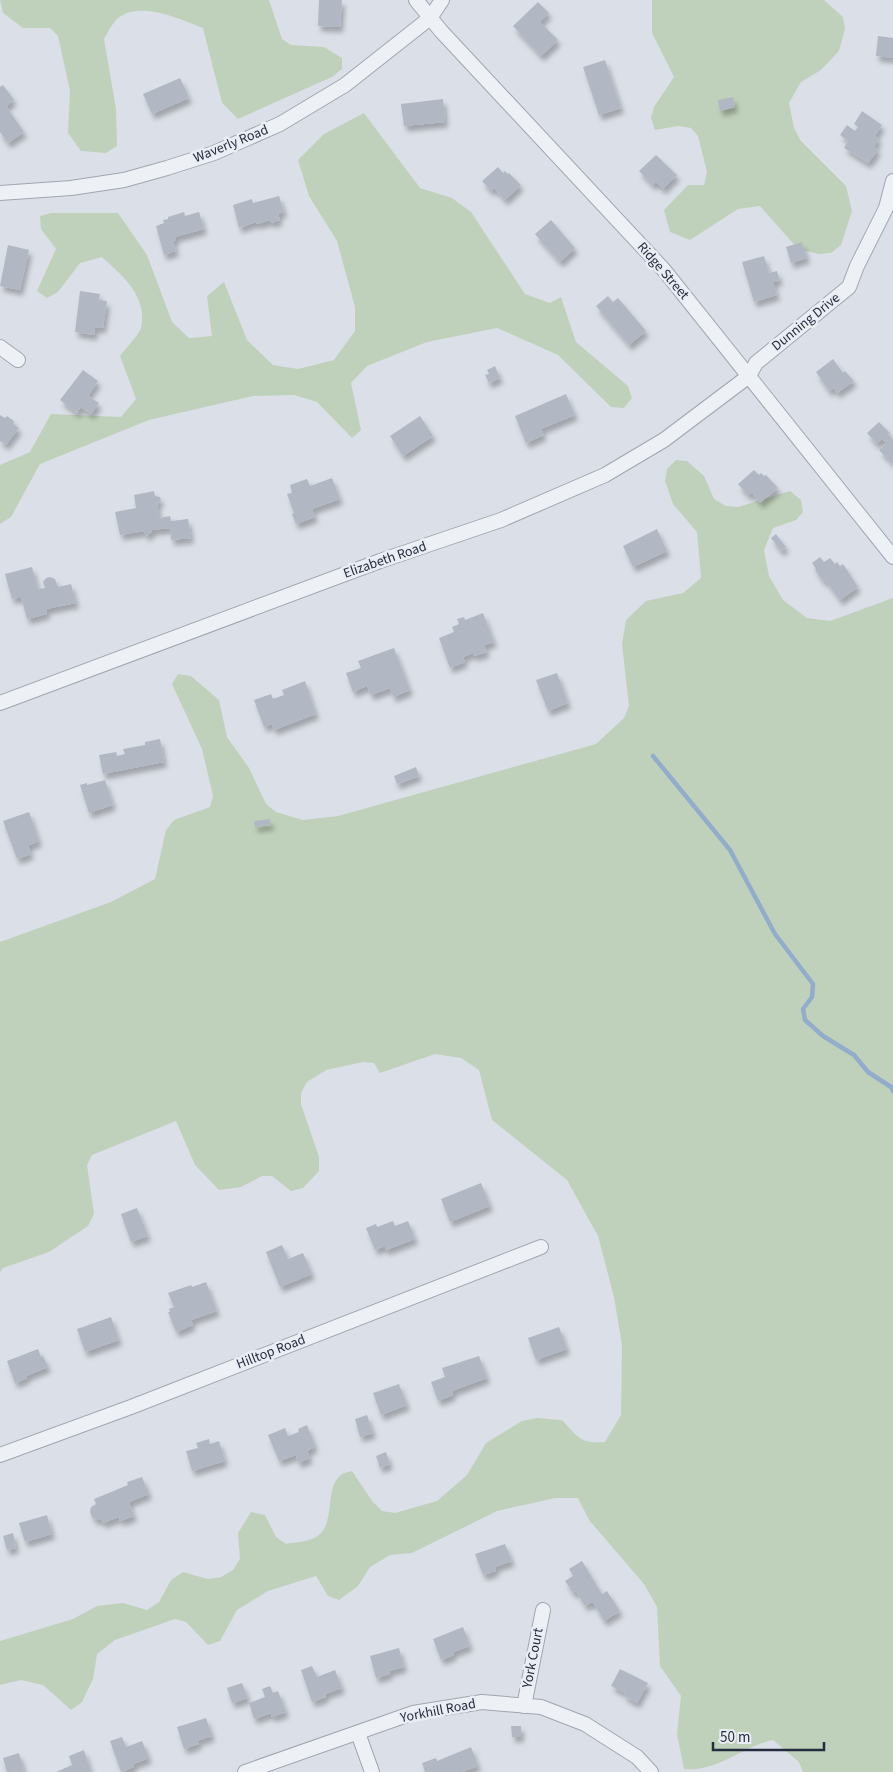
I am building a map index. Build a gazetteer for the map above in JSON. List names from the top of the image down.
{
  "streets": {
    "street": [
      "Waverly Road",
      "Ridge Street",
      "Dunning Drive",
      "Elizabeth Road",
      "Hilltop Road",
      "York Court",
      "Yorkhill Road"
    ]
  },
  "crossings": [
    ["Waverly Road", "Ridge Street"],
    ["Ridge Street", "Dunning Drive"],
    ["Ridge Street", "Elizabeth Road"],
    ["Dunning Drive", "Elizabeth Road"],
    ["York Court", "Yorkhill Road"]
  ],
  "scale_bar": "50 m"
}
